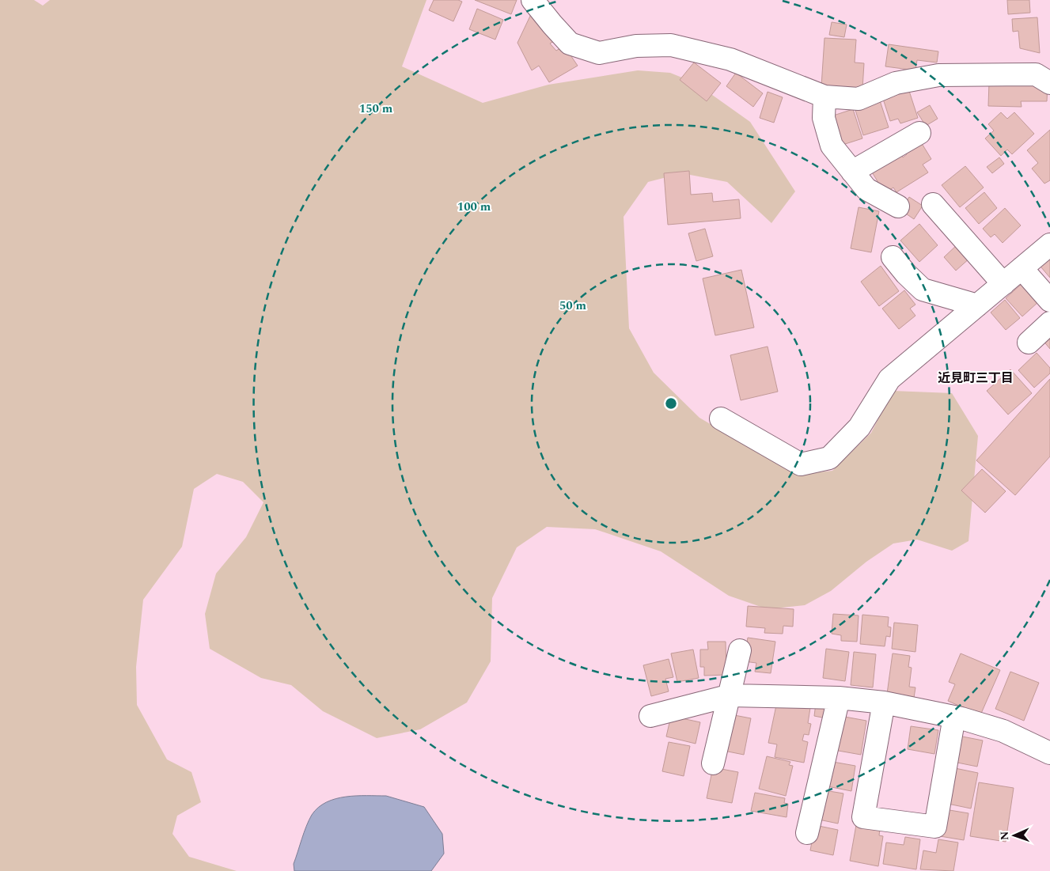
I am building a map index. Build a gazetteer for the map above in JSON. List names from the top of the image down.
{
  "districts": ["近見町三丁目"],
  "north": "left",
  "rings": ["150 m", "100 m", "50 m"]
}
